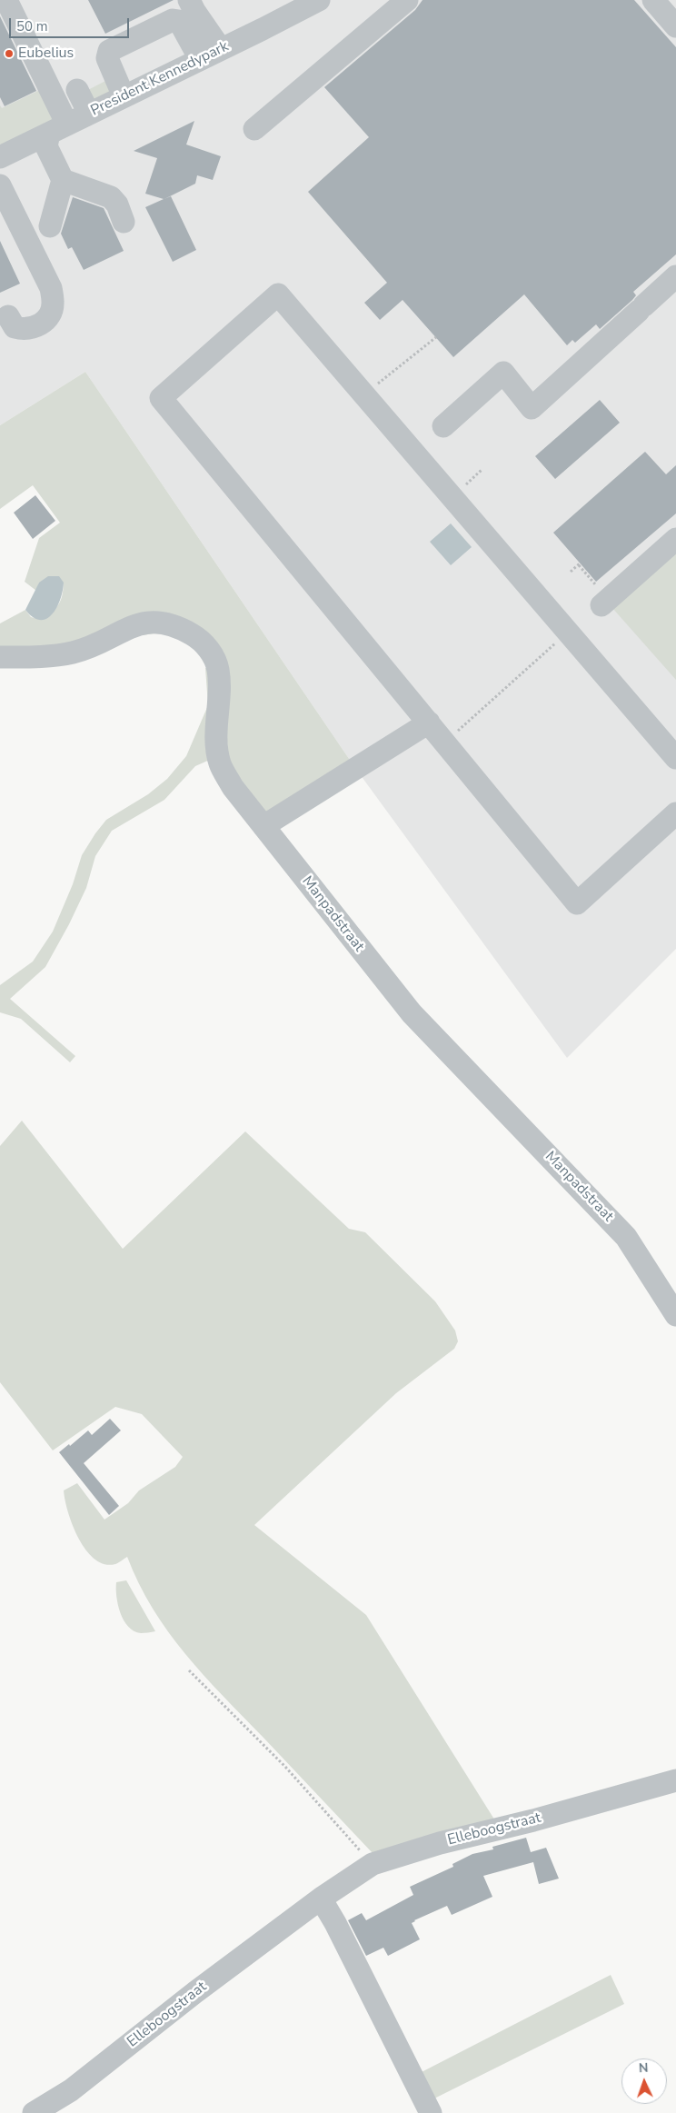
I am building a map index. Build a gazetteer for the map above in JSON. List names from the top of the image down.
{
  "streets": {
    "street": ["President Kennedypark", "Manpadstraat", "Elleboogstraat"]
  },
  "places": ["Eubelius"],
  "scale_bar": "50 m",
  "north": "top"
}
